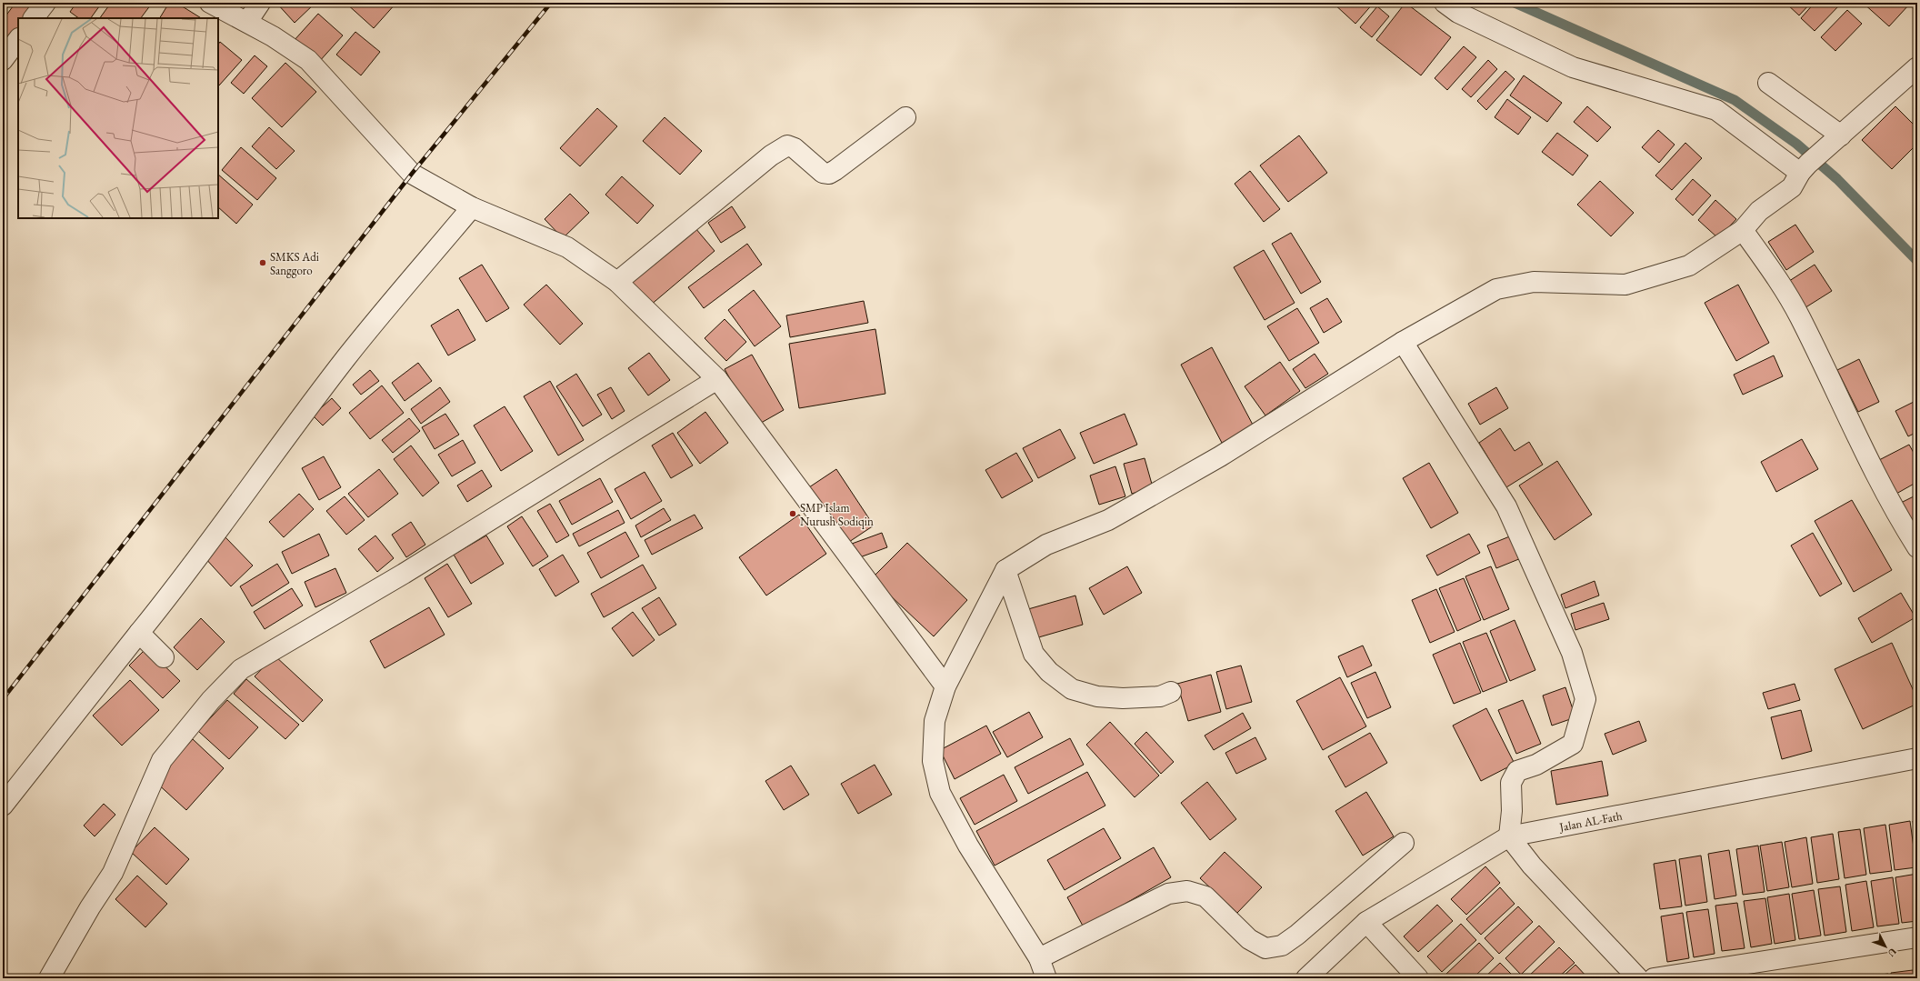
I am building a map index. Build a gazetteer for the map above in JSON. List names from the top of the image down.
{
  "streets": {
    "street": ["Jalan AL-Fath"]
  },
  "places": ["SMKS Adi Sanggoro", "SMP Islam Nurush Sodiqin"],
  "north": "bottom right"
}
